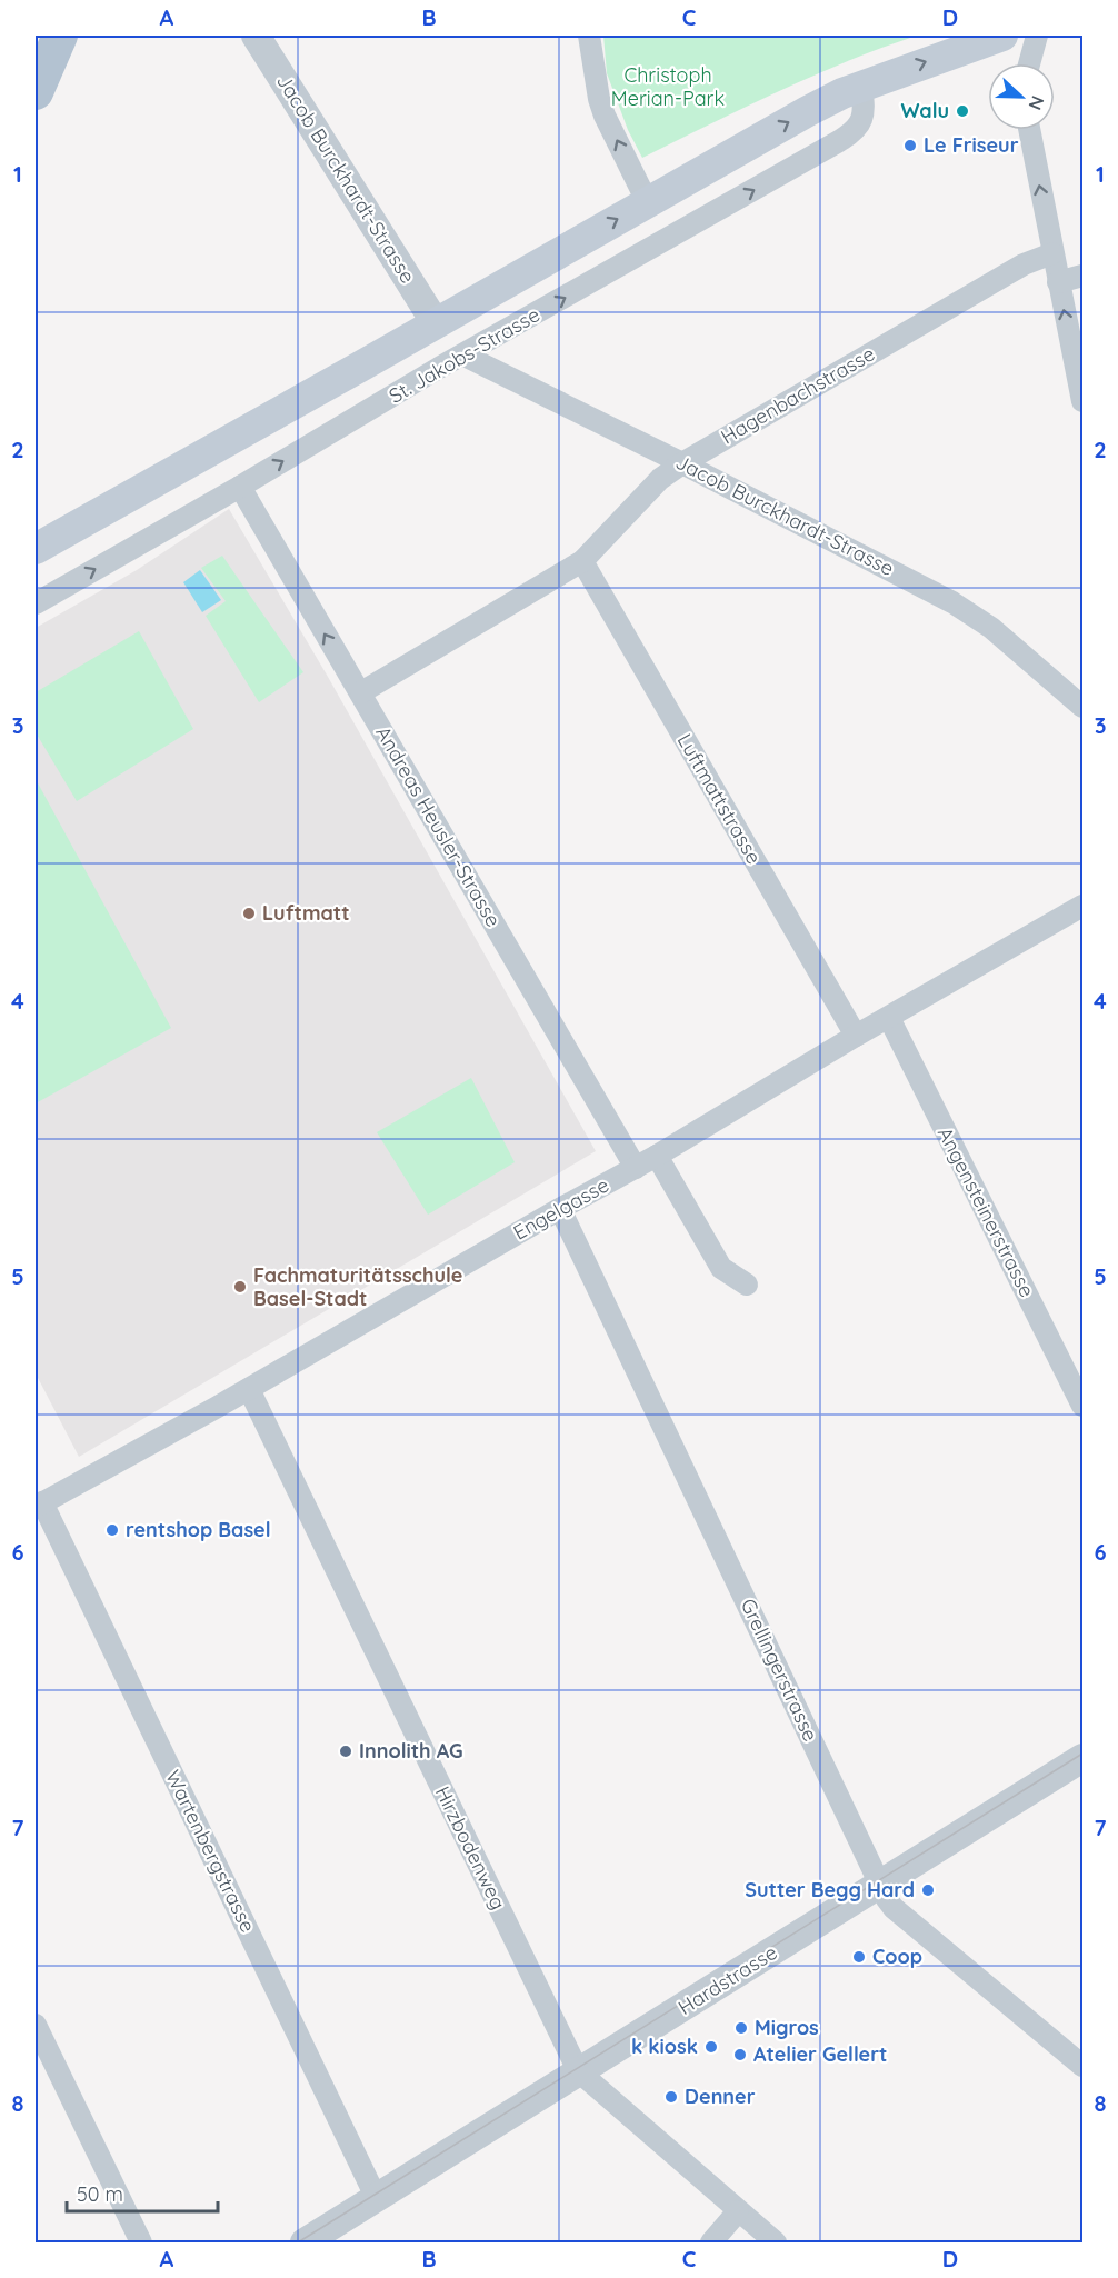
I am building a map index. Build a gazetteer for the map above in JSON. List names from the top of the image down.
{
  "streets": {
    "street": [
      "Jacob Burckhardt-Strasse",
      "St. Jakobs-Strasse",
      "Hagenbachstrasse",
      "Luftmattstrasse",
      "Andreas Heusler-Strasse",
      "Engelgasse",
      "Angensteinerstrasse",
      "Grellingerstrasse",
      "Hirzbodenweg",
      "Wartenbergstrasse",
      "Hardstrasse"
    ]
  },
  "crossings": [
    ["Jacob Burckhardt-Strasse", "St. Jakobs-Strasse"],
    ["Jacob Burckhardt-Strasse", "Hagenbachstrasse"],
    ["St. Jakobs-Strasse", "Andreas Heusler-Strasse"],
    ["Hagenbachstrasse", "Luftmattstrasse"],
    ["Hagenbachstrasse", "Andreas Heusler-Strasse"],
    ["Luftmattstrasse", "Engelgasse"],
    ["Andreas Heusler-Strasse", "Engelgasse"],
    ["Engelgasse", "Angensteinerstrasse"],
    ["Engelgasse", "Grellingerstrasse"],
    ["Engelgasse", "Hirzbodenweg"],
    ["Engelgasse", "Wartenbergstrasse"],
    ["Grellingerstrasse", "Hardstrasse"],
    ["Hirzbodenweg", "Hardstrasse"],
    ["Wartenbergstrasse", "Hardstrasse"]
  ],
  "one_way": ["St. Jakobs-Strasse"],
  "parks": ["Christoph Merian-Park"],
  "places": [
    "Walu",
    "Le Friseur",
    "Luftmatt",
    "Fachmaturitätsschule Basel-Stadt",
    "rentshop Basel",
    "Innolith AG",
    "Sutter Begg Hard",
    "Coop",
    "Migros",
    "k kiosk",
    "Atelier Gellert",
    "Denner"
  ],
  "scale_bar": "50 m",
  "north": "right",
  "grid": {
    "columns": [
      "A",
      "B",
      "C",
      "D"
    ],
    "rows": [
      "1",
      "2",
      "3",
      "4",
      "5",
      "6",
      "7",
      "8"
    ]
  }
}
